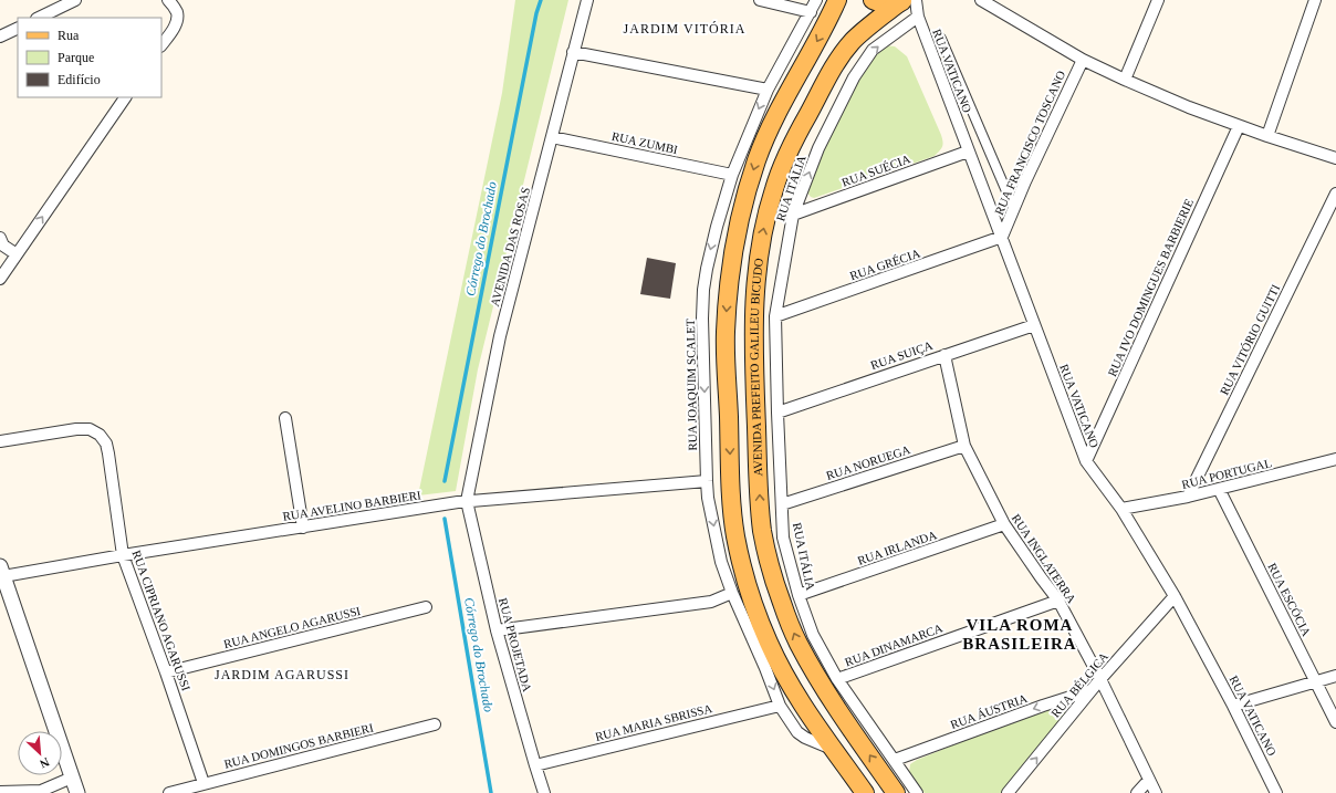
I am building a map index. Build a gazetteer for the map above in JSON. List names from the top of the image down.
{
  "streets": {
    "main road": ["AVENIDA PREFEITO GALILEU BICUDO"],
    "street": [
      "RUA VATICANO",
      "RUA ZUMBI",
      "RUA FRANCISCO TOSCANO",
      "RUA SUÉCIA",
      "RUA ITÁLIA",
      "AVENIDA DAS ROSAS",
      "RUA GRÉCIA",
      "RUA IVO DOMINGUES BARBIERIE",
      "RUA VITÓRIO GUITTI",
      "RUA SUIÇA",
      "RUA JOAQUIM SCALET",
      "RUA NORUEGA",
      "RUA PORTUGAL",
      "RUA AVELINO BARBIERI",
      "RUA IRLANDA",
      "RUA INGLATERRA",
      "RUA ESCÓCIA",
      "RUA CIPRIANO AGARUSSI",
      "RUA ANGELO AGARUSSI",
      "RUA PROJETADA",
      "RUA DINAMARCA",
      "RUA BÉLGICA",
      "RUA ÁUSTRIA",
      "RUA MARIA SBRISSA",
      "RUA DOMINGOS BARBIERI"
    ]
  },
  "crossings": [
    ["RUA VATICANO", "RUA FRANCISCO TOSCANO"],
    ["RUA VATICANO", "RUA SUÉCIA"],
    ["RUA VATICANO", "RUA ITÁLIA"],
    ["RUA VATICANO", "RUA GRÉCIA"],
    ["RUA VATICANO", "RUA IVO DOMINGUES BARBIERIE"],
    ["RUA VATICANO", "RUA SUIÇA"],
    ["RUA VATICANO", "AVENIDA PREFEITO GALILEU BICUDO"],
    ["RUA VATICANO", "RUA PORTUGAL"],
    ["RUA VATICANO", "RUA BÉLGICA"],
    ["RUA ZUMBI", "AVENIDA DAS ROSAS"],
    ["RUA ZUMBI", "RUA JOAQUIM SCALET"],
    ["RUA FRANCISCO TOSCANO", "RUA GRÉCIA"],
    ["RUA SUÉCIA", "RUA ITÁLIA"],
    ["RUA ITÁLIA", "RUA GRÉCIA"],
    ["RUA ITÁLIA", "RUA SUIÇA"],
    ["RUA ITÁLIA", "RUA NORUEGA"],
    ["RUA ITÁLIA", "RUA IRLANDA"],
    ["RUA ITÁLIA", "RUA DINAMARCA"],
    ["RUA ITÁLIA", "RUA ÁUSTRIA"],
    ["AVENIDA DAS ROSAS", "RUA AVELINO BARBIERI"],
    ["AVENIDA DAS ROSAS", "RUA PROJETADA"],
    ["RUA VITÓRIO GUITTI", "RUA PORTUGAL"],
    ["RUA SUIÇA", "RUA INGLATERRA"],
    ["AVENIDA PREFEITO GALILEU BICUDO", "RUA JOAQUIM SCALET"],
    ["RUA JOAQUIM SCALET", "RUA AVELINO BARBIERI"],
    ["RUA JOAQUIM SCALET", "RUA MARIA SBRISSA"],
    ["RUA NORUEGA", "RUA INGLATERRA"],
    ["RUA PORTUGAL", "RUA ESCÓCIA"],
    ["RUA AVELINO BARBIERI", "RUA CIPRIANO AGARUSSI"],
    ["RUA AVELINO BARBIERI", "RUA PROJETADA"],
    ["RUA IRLANDA", "RUA INGLATERRA"],
    ["RUA INGLATERRA", "RUA DINAMARCA"],
    ["RUA INGLATERRA", "RUA BÉLGICA"],
    ["RUA CIPRIANO AGARUSSI", "RUA ANGELO AGARUSSI"],
    ["RUA CIPRIANO AGARUSSI", "RUA DOMINGOS BARBIERI"],
    ["RUA PROJETADA", "RUA MARIA SBRISSA"],
    ["RUA BÉLGICA", "RUA ÁUSTRIA"]
  ],
  "one_way": ["RUA JOAQUIM SCALET", "RUA BÉLGICA", "RUA ÁUSTRIA"],
  "districts": ["JARDIM VITÓRIA", "VILA ROMA BRASILEIRA", "JARDIM AGARUSSI"],
  "water": ["Córrego do Brochado"],
  "legend": ["Rua", "Parque", "Edifício"],
  "north": "bottom right"
}
